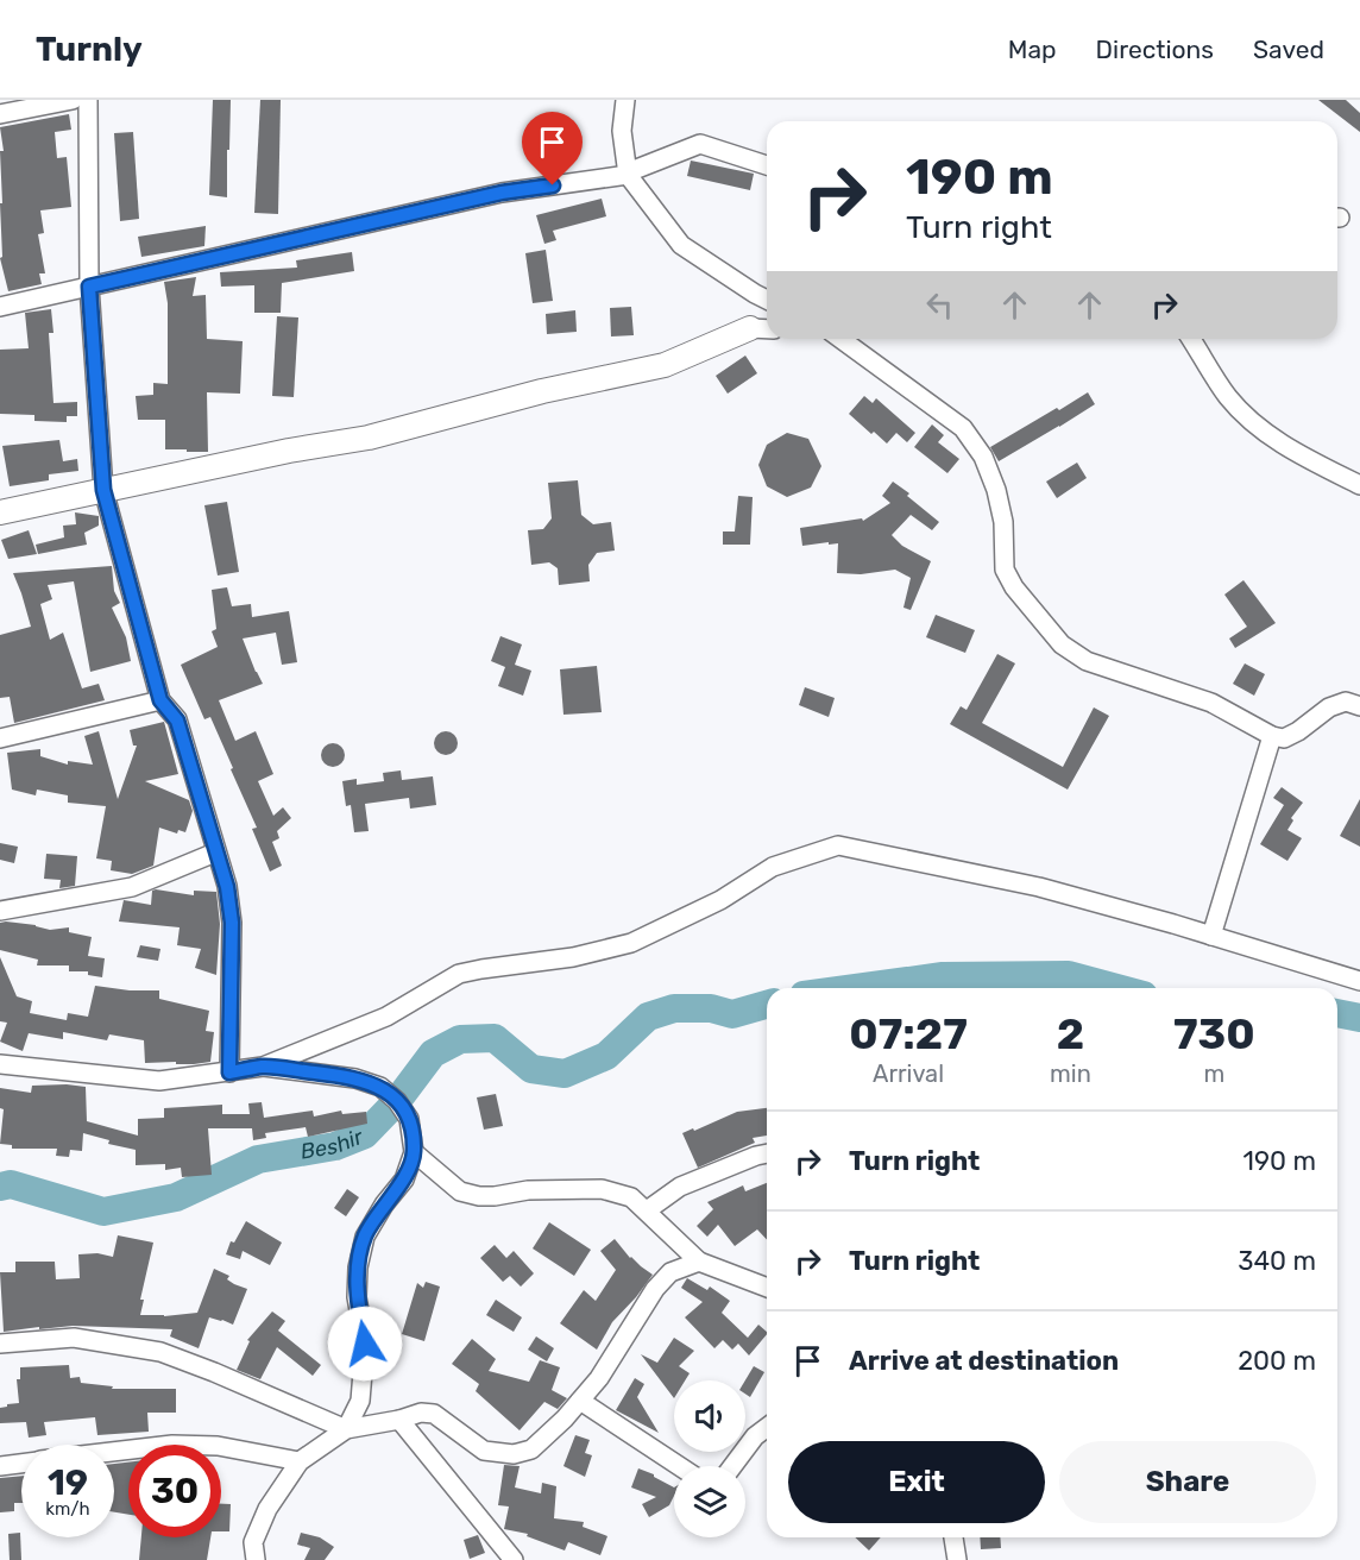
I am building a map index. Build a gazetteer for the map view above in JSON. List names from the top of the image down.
{
  "water": ["Beshir"],
  "page": {
    "header": "Turnly",
    "nav": ["Map", "Directions", "Saved"],
    "turn": ["190 m", "Turn right"],
    "eta": [
      "07:27",
      "Arrival",
      "2",
      "min",
      "730",
      "m"
    ],
    "list": [
      {
        "name": "Turn right",
        "value": "190 m"
      },
      {
        "name": "Turn right",
        "value": "340 m"
      },
      {
        "name": "Arrive at destination",
        "value": "200 m"
      }
    ],
    "buttons": ["Exit", "Share"],
    "speed": "19 km/h",
    "limit": "30"
  }
}
